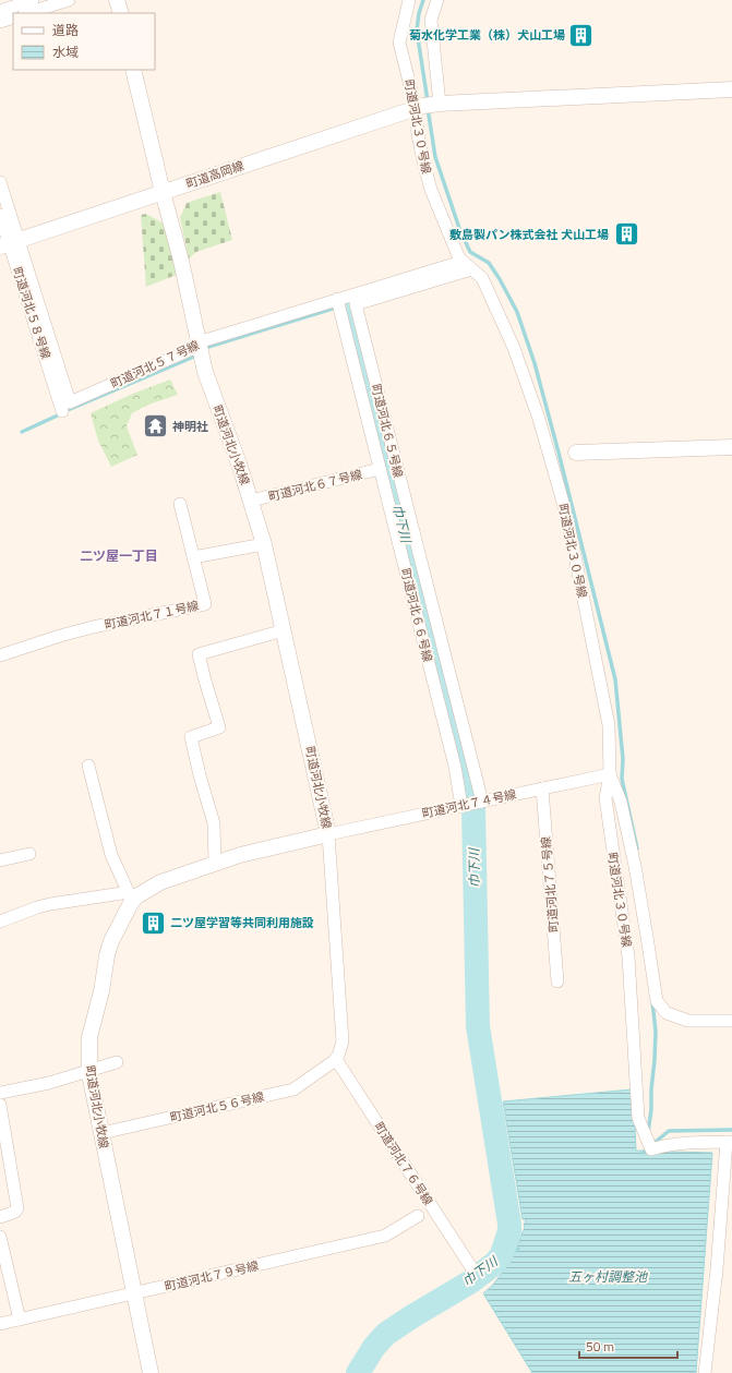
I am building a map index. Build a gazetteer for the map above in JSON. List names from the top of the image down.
{
  "streets": {
    "street": [
      "町道河北３０号線",
      "町道高岡線",
      "町道河北５８号線",
      "町道河北５７号線",
      "町道河北６５号線",
      "町道河北小牧線",
      "町道河北６７号線",
      "町道河北７１号線",
      "町道河北６６号線",
      "町道河北７４号線",
      "町道河北７５号線",
      "町道河北５６号線",
      "町道河北７６号線",
      "町道河北７９号線"
    ]
  },
  "crossings": [
    ["町道河北３０号線", "町道高岡線"],
    ["町道河北３０号線", "町道河北５７号線"],
    ["町道河北３０号線", "町道河北６５号線"],
    ["町道河北３０号線", "町道河北７４号線"],
    ["町道高岡線", "町道河北５８号線"],
    ["町道高岡線", "町道河北５７号線"],
    ["町道高岡線", "町道河北小牧線"],
    ["町道河北５８号線", "町道河北５７号線"],
    ["町道河北５７号線", "町道河北６５号線"],
    ["町道河北５７号線", "町道河北小牧線"],
    ["町道河北５７号線", "町道河北６６号線"],
    ["町道河北６５号線", "町道河北７４号線"],
    ["町道河北小牧線", "町道河北６７号線"],
    ["町道河北小牧線", "町道河北７４号線"],
    ["町道河北小牧線", "町道河北５６号線"],
    ["町道河北小牧線", "町道河北７９号線"],
    ["町道河北６７号線", "町道河北６６号線"],
    ["町道河北６６号線", "町道河北７４号線"],
    ["町道河北７４号線", "町道河北７５号線"],
    ["町道河北５６号線", "町道河北７６号線"]
  ],
  "districts": ["二ツ屋一丁目"],
  "water": ["巾下川", "五ヶ村調整池"],
  "places": {
    "building": ["菊水化学工業（株）犬山工場", "敷島製パン株式会社 犬山工場", "二ツ屋学習等共同利用施設"],
    "temple": ["神明社"]
  },
  "legend": ["道路", "水域"],
  "scale_bar": "50 m"
}
